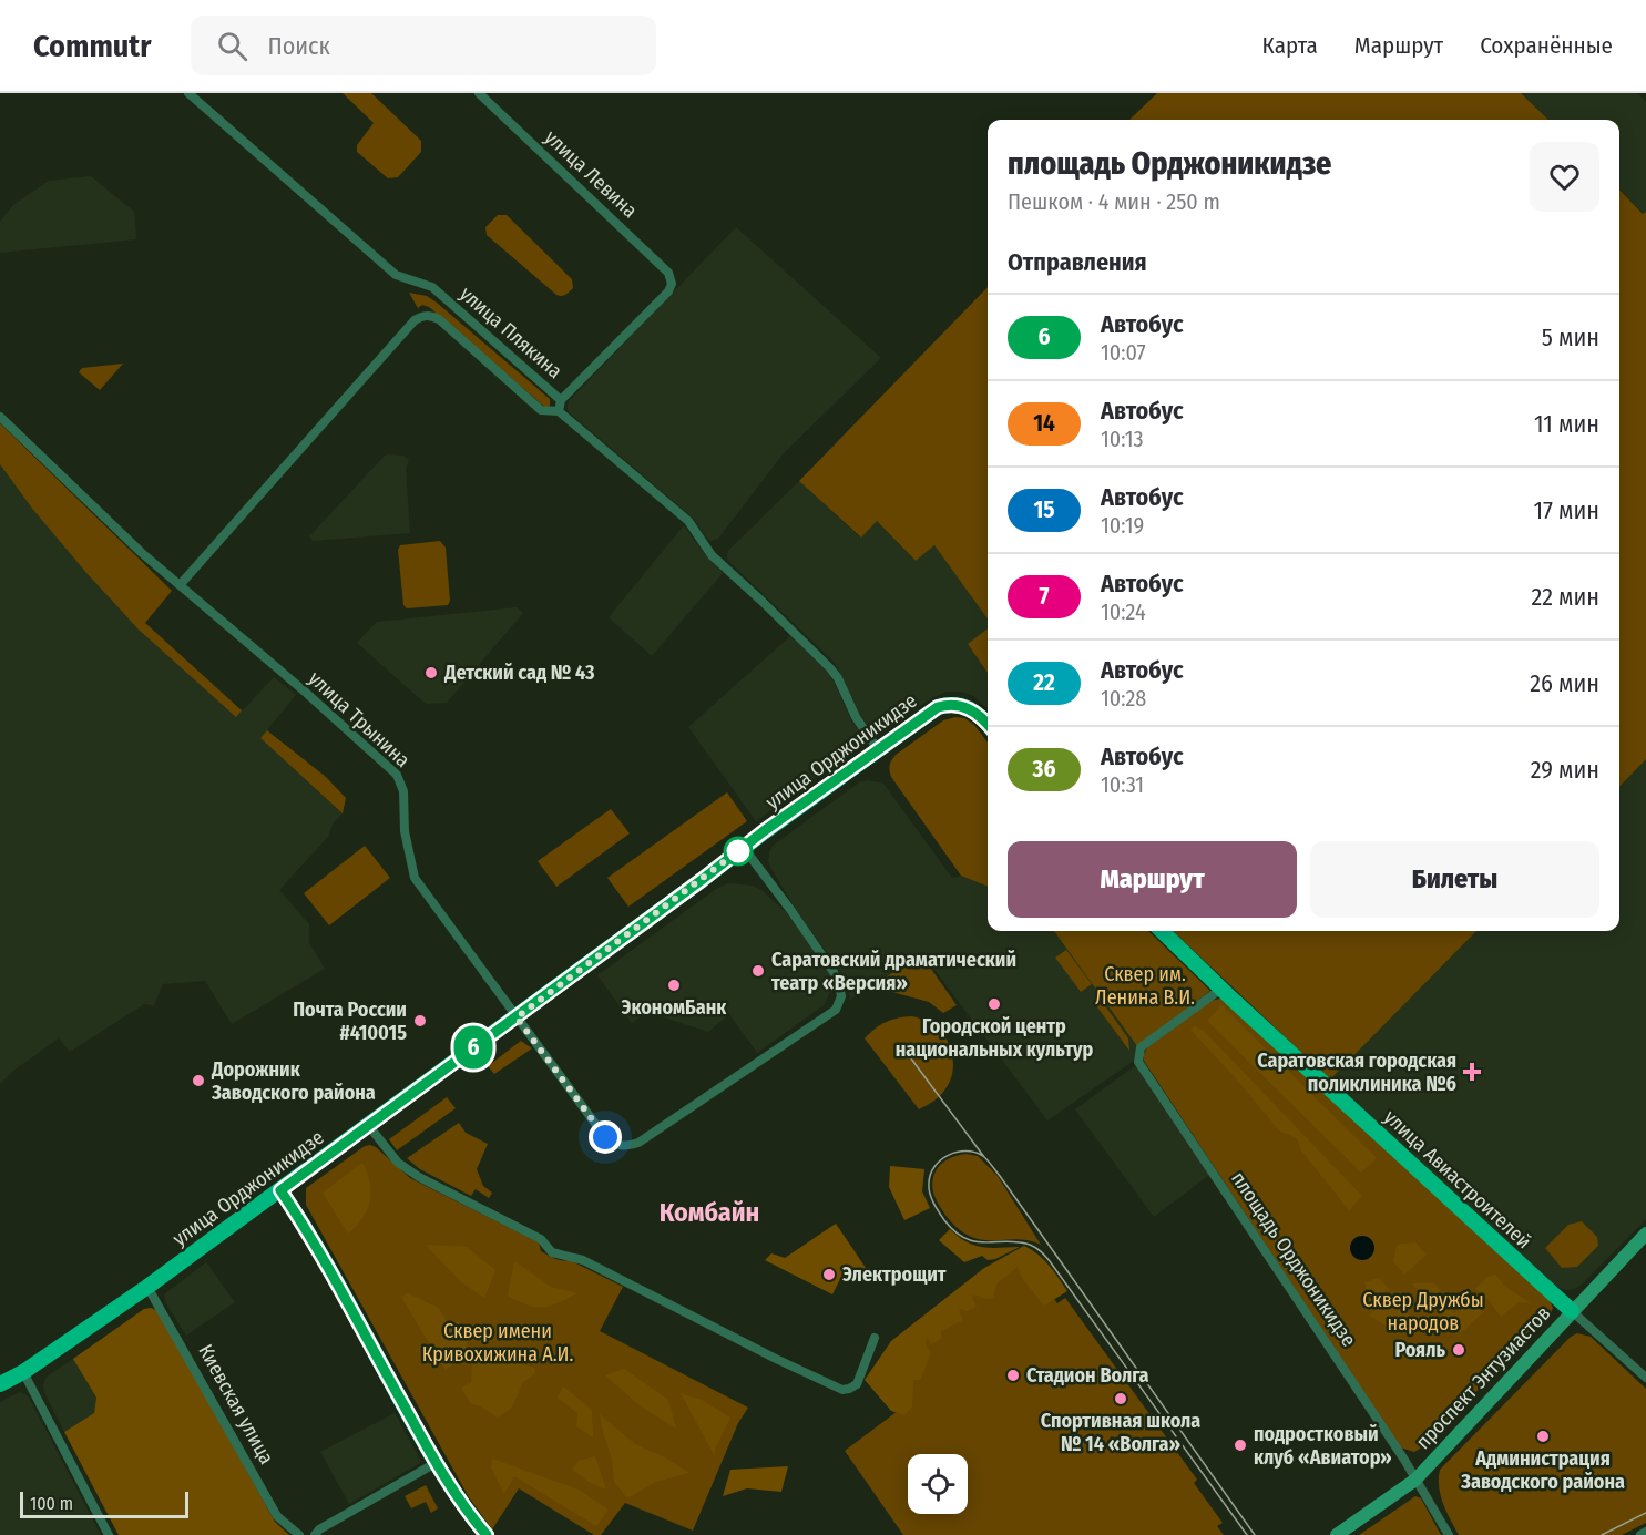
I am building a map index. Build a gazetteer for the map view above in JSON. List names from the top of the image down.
{
  "streets": {
    "main road": ["улица Орджоникидзе", "улица Авиастроителей", "проспект Энтузиастов"],
    "street": [
      "улица Левина",
      "улица Плякина",
      "улица Трынина",
      "площадь Орджоникидзе",
      "Киевская улица"
    ]
  },
  "crossings": [
    ["улица Левина", "улица Плякина"],
    ["улица Плякина", "улица Орджоникидзе"],
    ["улица Трынина", "улица Орджоникидзе"],
    ["улица Орджоникидзе", "Киевская улица"],
    ["улица Авиастроителей", "площадь Орджоникидзе"],
    ["улица Авиастроителей", "проспект Энтузиастов"],
    ["площадь Орджоникидзе", "проспект Энтузиастов"]
  ],
  "districts": ["Комбайн"],
  "parks": ["Сквер им. Ленина В.И.", "Сквер Дружбы народов", "Сквер имени Кривохижина А.И."],
  "places": {
    "other": [
      "Детский сад № 43",
      "Саратовский драматический театр «Версия»",
      "ЭкономБанк",
      "Городской центр национальных культур",
      "Почта России #410015",
      "Дорожник Заводского района",
      "Электрощит",
      "Рояль",
      "Стадион Волга",
      "Спортивная школа № 14 «Волга»",
      "Администрация Заводского района",
      "подростковый клуб «Авиатор»"
    ],
    "health": ["Саратовская городская поликлиника №6"]
  },
  "lines": ["bus line 6"],
  "scale_bar": "100 m",
  "page": {
    "header": "Commutr",
    "search": "Поиск",
    "nav": ["Карта", "Маршрут", "Сохранённые"],
    "on_map": "6",
    "heading": [
      ["площадь Орджоникидзе", "Пешком · 4 мин · 250 m"],
      "Отправления"
    ],
    "list": [
      {
        "mark": "6",
        "name": "Автобус",
        "note": "10:07",
        "value": "5 мин"
      },
      {
        "mark": "14",
        "name": "Автобус",
        "note": "10:13",
        "value": "11 мин"
      },
      {
        "mark": "15",
        "name": "Автобус",
        "note": "10:19",
        "value": "17 мин"
      },
      {
        "mark": "7",
        "name": "Автобус",
        "note": "10:24",
        "value": "22 мин"
      },
      {
        "mark": "22",
        "name": "Автобус",
        "note": "10:28",
        "value": "26 мин"
      },
      {
        "mark": "36",
        "name": "Автобус",
        "note": "10:31",
        "value": "29 мин"
      }
    ],
    "buttons": ["Маршрут", "Билеты"],
    "scale": "100 m"
  }
}
